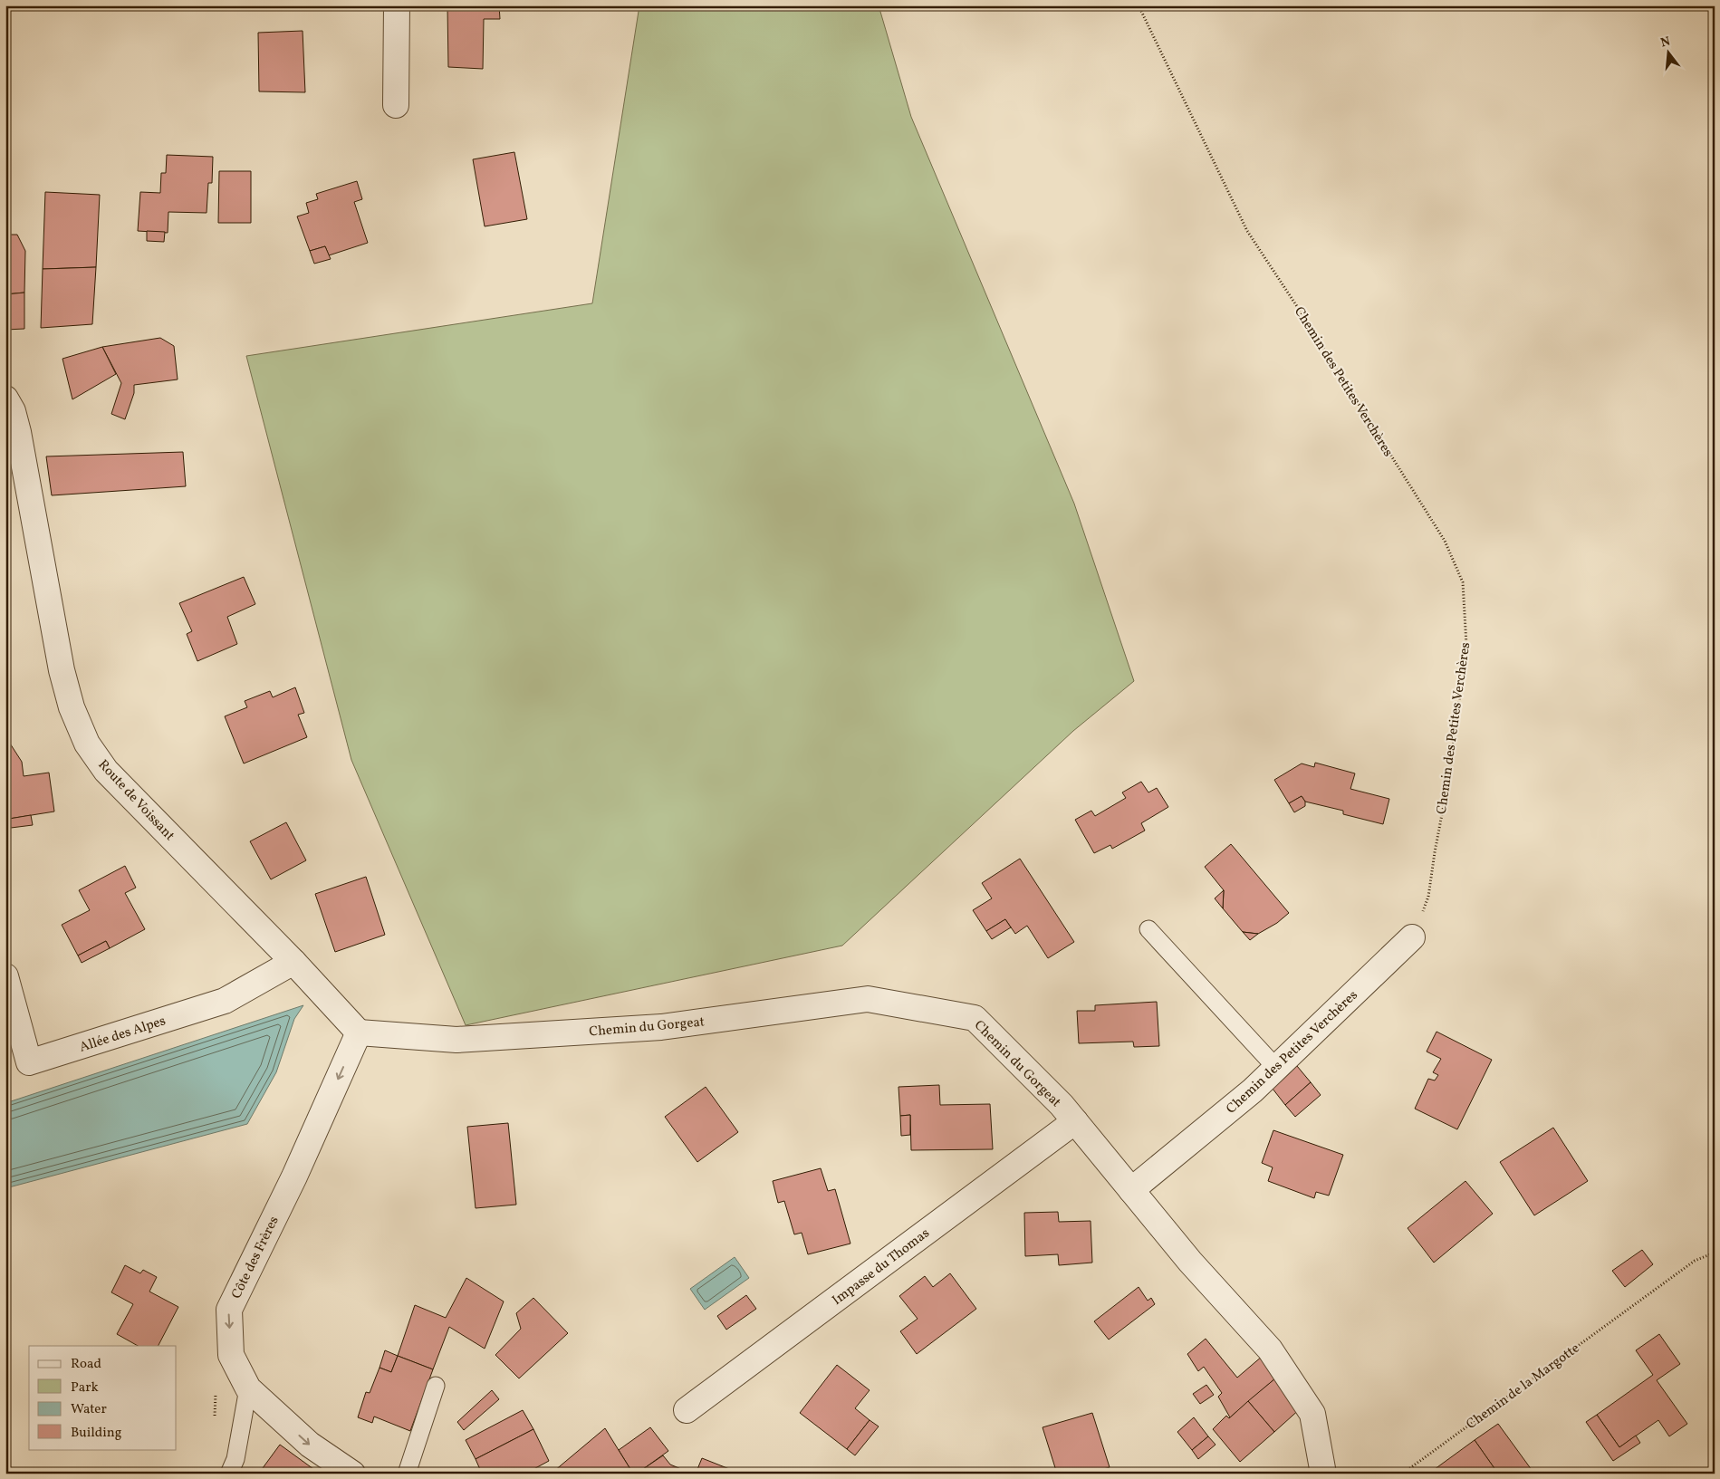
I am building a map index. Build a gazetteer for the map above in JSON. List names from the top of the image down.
{
  "streets": {
    "street": [
      "Chemin des Petites Verchères",
      "Route de Voissant",
      "Chemin du Gorgeat",
      "Allée des Alpes",
      "Côte des Frères",
      "Impasse du Thomas"
    ],
    "path": ["Chemin de la Margotte"]
  },
  "crossings": [
    ["Chemin des Petites Verchères", "Chemin du Gorgeat"],
    ["Route de Voissant", "Chemin du Gorgeat"],
    ["Route de Voissant", "Allée des Alpes"],
    ["Route de Voissant", "Côte des Frères"],
    ["Chemin du Gorgeat", "Côte des Frères"],
    ["Chemin du Gorgeat", "Impasse du Thomas"],
    ["Chemin du Gorgeat", "Chemin de la Margotte"]
  ],
  "one_way": ["Côte des Frères"],
  "legend": [
    "Road",
    "Park",
    "Water",
    "Building"
  ],
  "north": "top"
}
